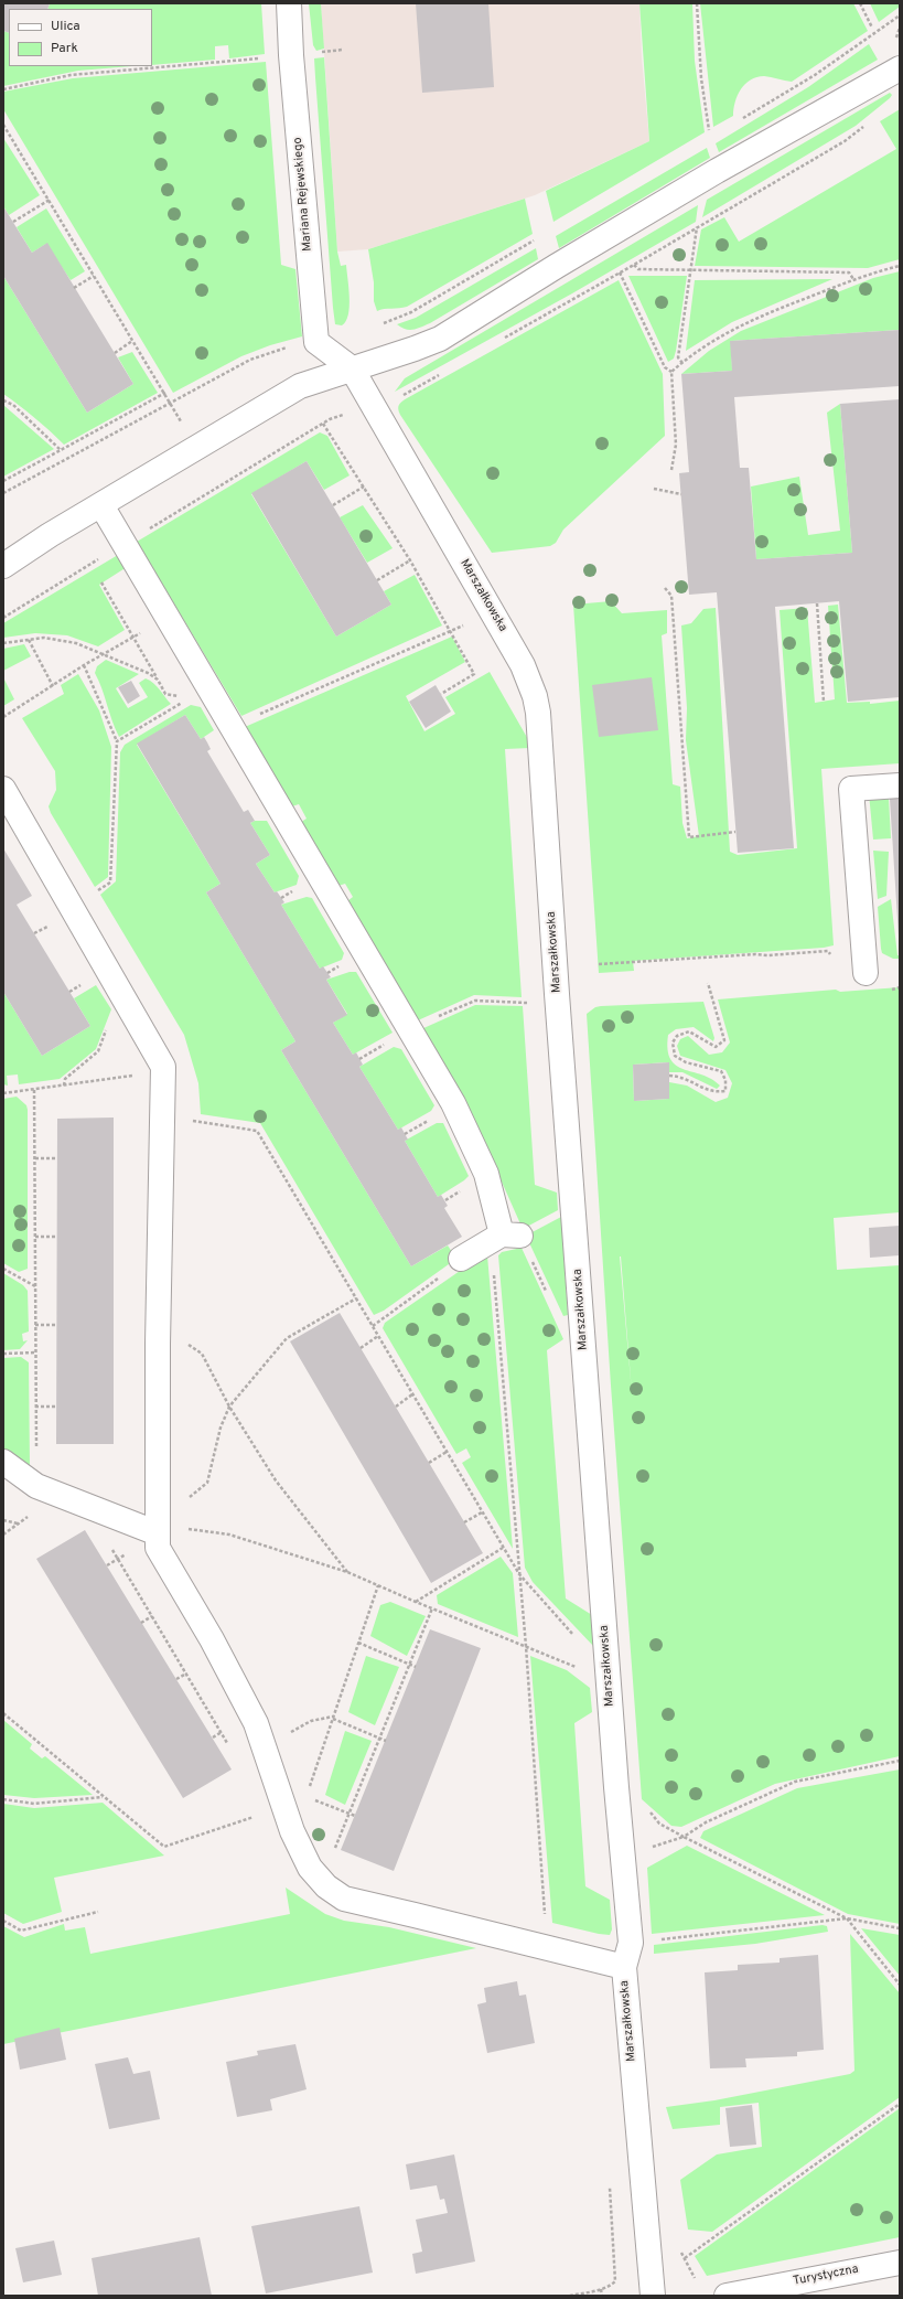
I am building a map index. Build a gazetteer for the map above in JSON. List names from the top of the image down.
{
  "streets": {
    "street": ["Mariana Rejewskiego", "Marszałkowska", "Turystyczna"]
  },
  "crossings": [
    ["Mariana Rejewskiego", "Marszałkowska"]
  ],
  "legend": ["Ulica", "Park"]
}
